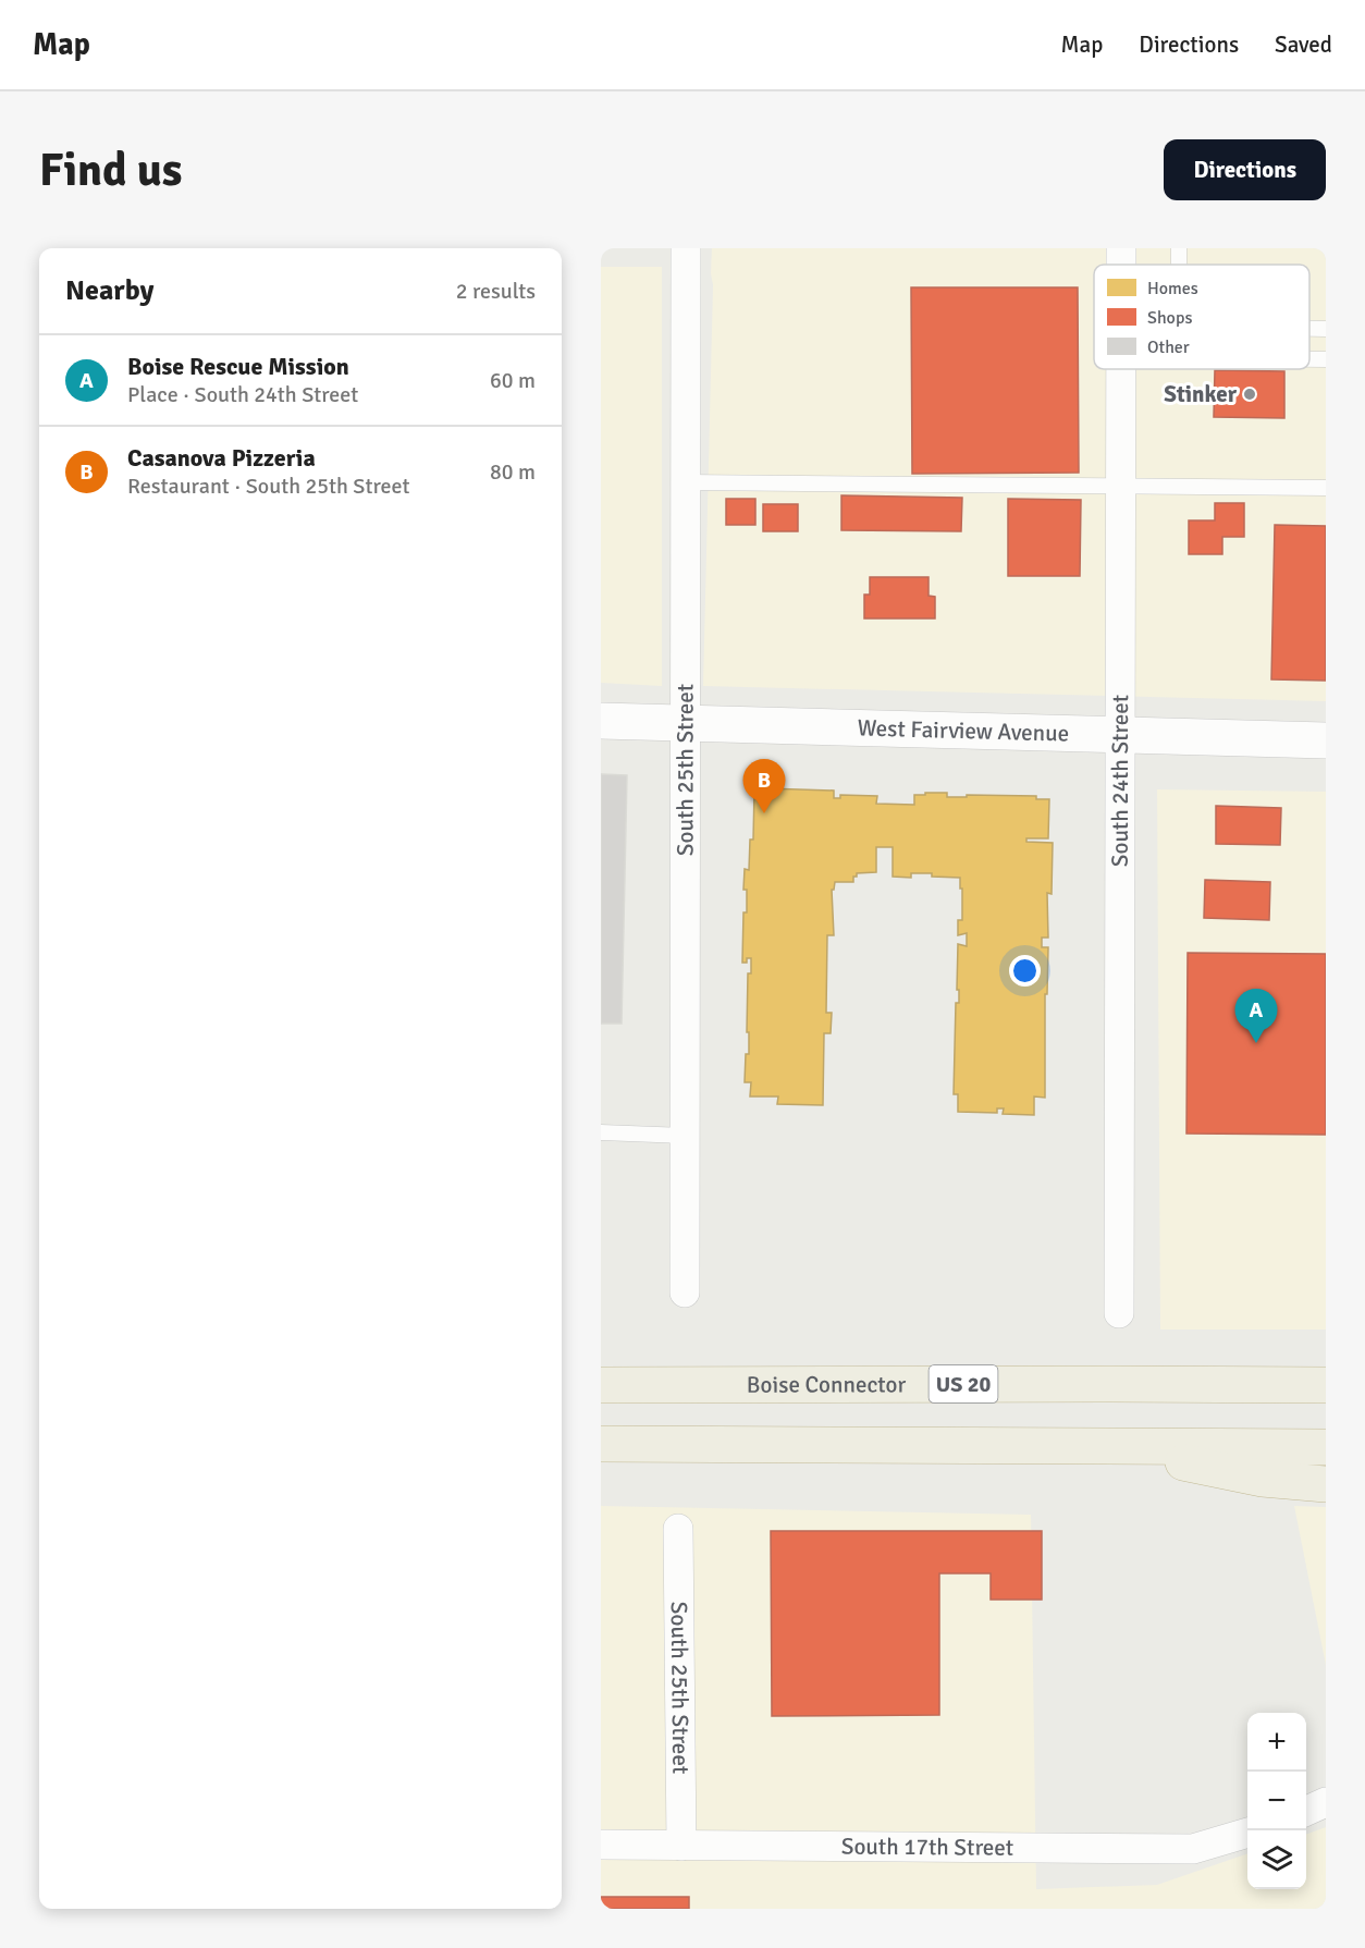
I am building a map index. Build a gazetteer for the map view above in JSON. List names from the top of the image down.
{
  "streets": {
    "highway": ["US 20", "Boise Connector"],
    "main road": ["West Fairview Avenue"],
    "street": ["South 25th Street", "South 24th Street", "South 17th Street"]
  },
  "crossings": [
    ["West Fairview Avenue", "South 25th Street"],
    ["West Fairview Avenue", "South 24th Street"],
    ["South 25th Street", "South 17th Street"]
  ],
  "places": ["Stinker"],
  "legend": ["Homes", "Shops", "Other"],
  "page": {
    "header": "Map",
    "nav": ["Map", "Directions", "Saved"],
    "buttons": "Directions",
    "title": "Find us",
    "heading": ["Nearby", "2 results"],
    "list": [
      {
        "mark": "A",
        "name": "Boise Rescue Mission",
        "note": "Place · South 24th Street",
        "value": "60 m"
      },
      {
        "mark": "B",
        "name": "Casanova Pizzeria",
        "note": "Restaurant · South 25th Street",
        "value": "80 m"
      }
    ],
    "pins": ["B", "A"],
    "map_buttons": ["+", "−"]
  }
}
